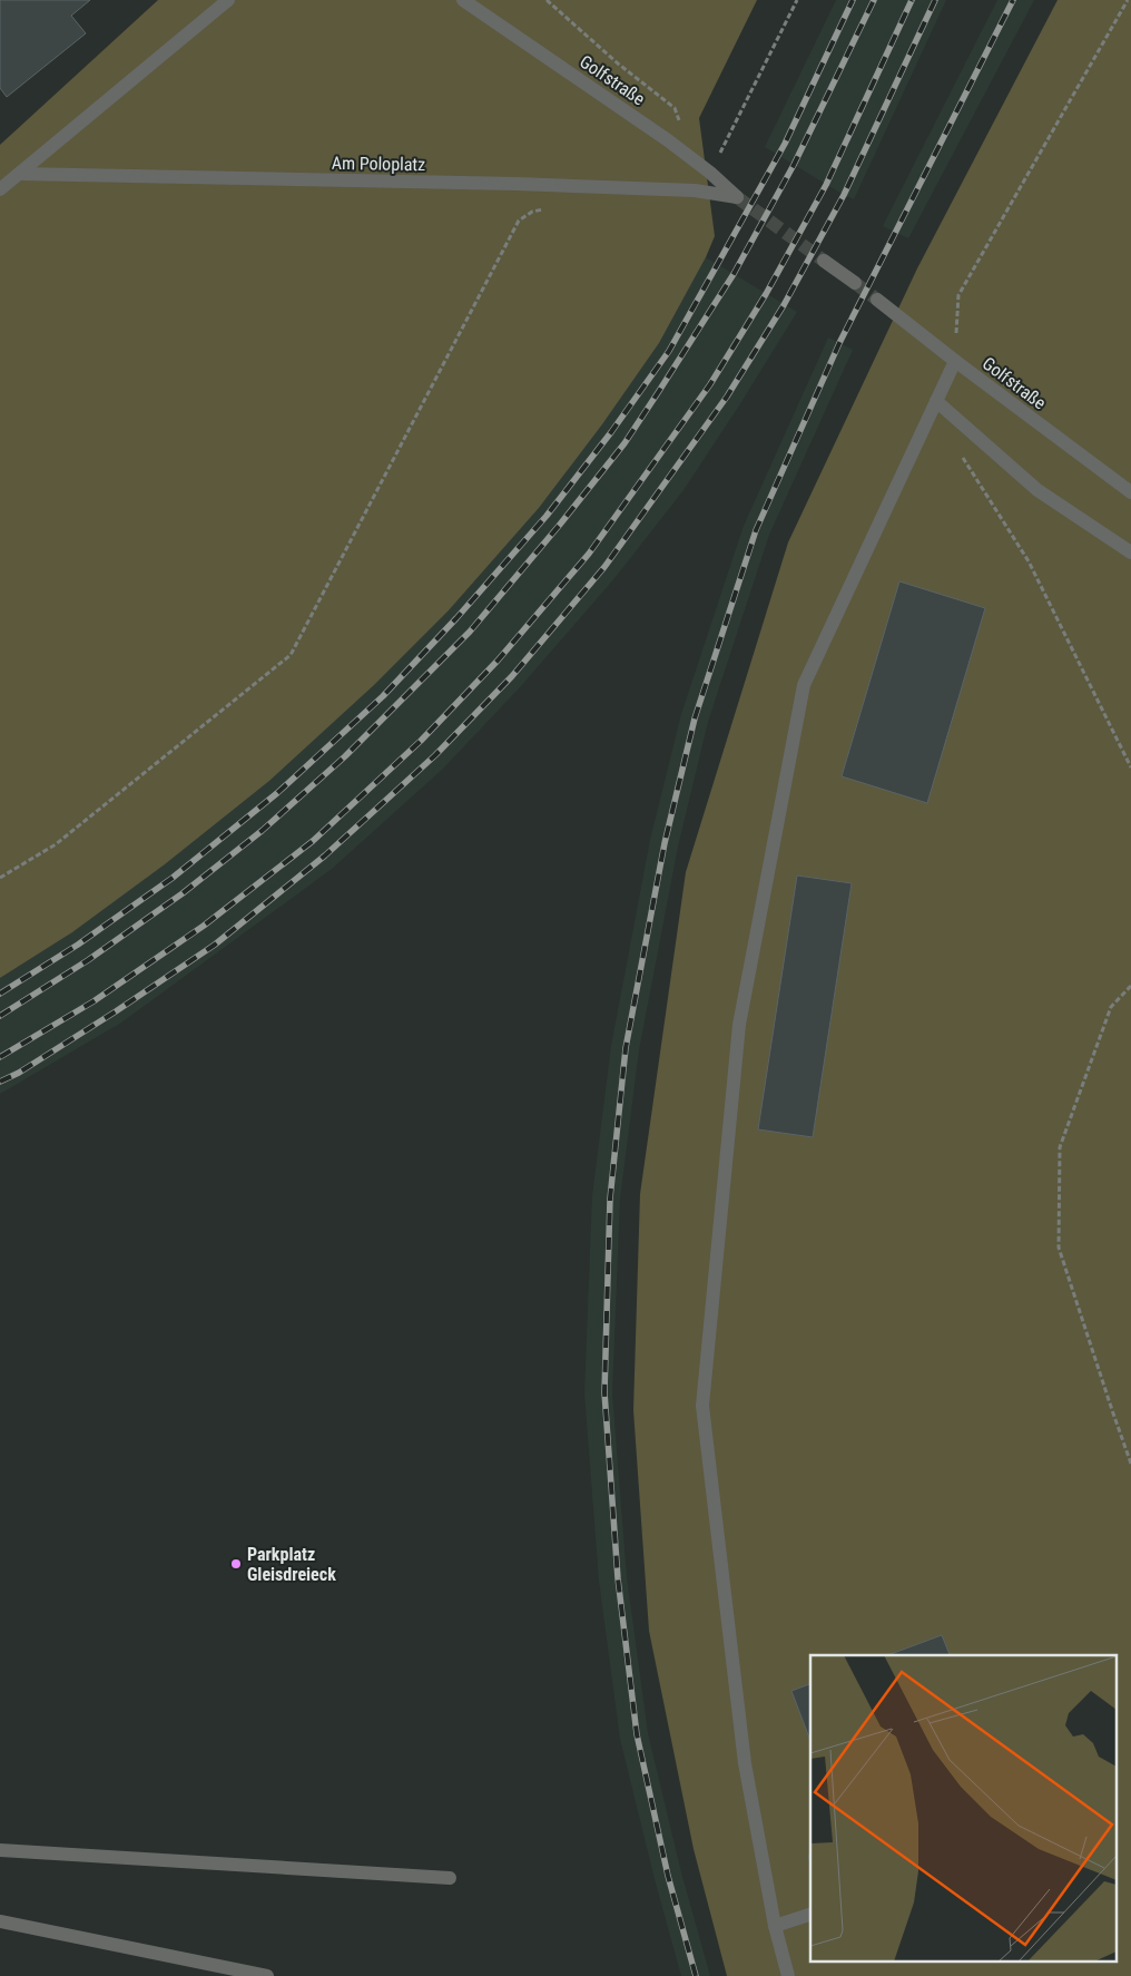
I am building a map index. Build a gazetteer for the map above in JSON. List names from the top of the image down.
{
  "streets": {
    "street": ["Golfstraße", "Am Poloplatz"]
  },
  "crossings": [
    ["Golfstraße", "Am Poloplatz"]
  ],
  "places": ["Parkplatz Gleisdreieck"]
}
